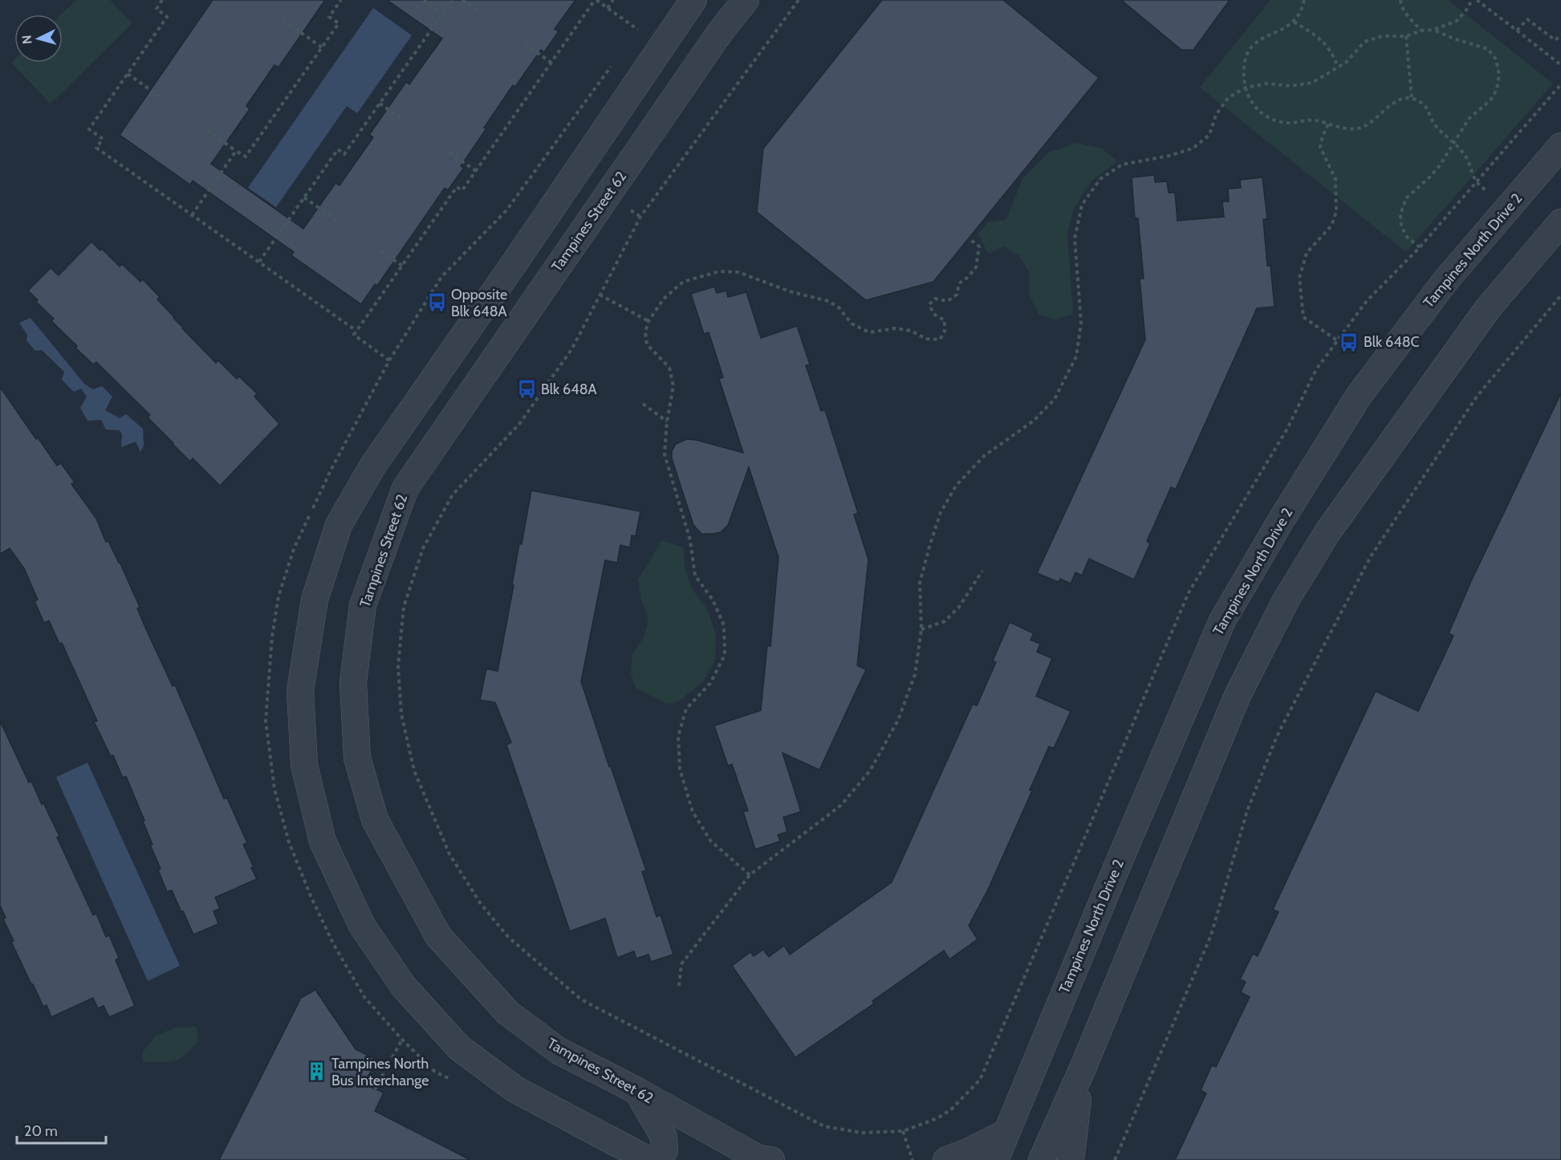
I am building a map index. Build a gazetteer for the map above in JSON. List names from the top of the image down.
{
  "streets": {
    "street": ["Tampines Street 62", "Tampines North Drive 2"]
  },
  "places": {
    "bus stop": ["Opposite Blk 648A", "Blk 648C", "Blk 648A"],
    "building": ["Tampines North Bus Interchange"]
  },
  "scale_bar": "20 m",
  "north": "left"
}
